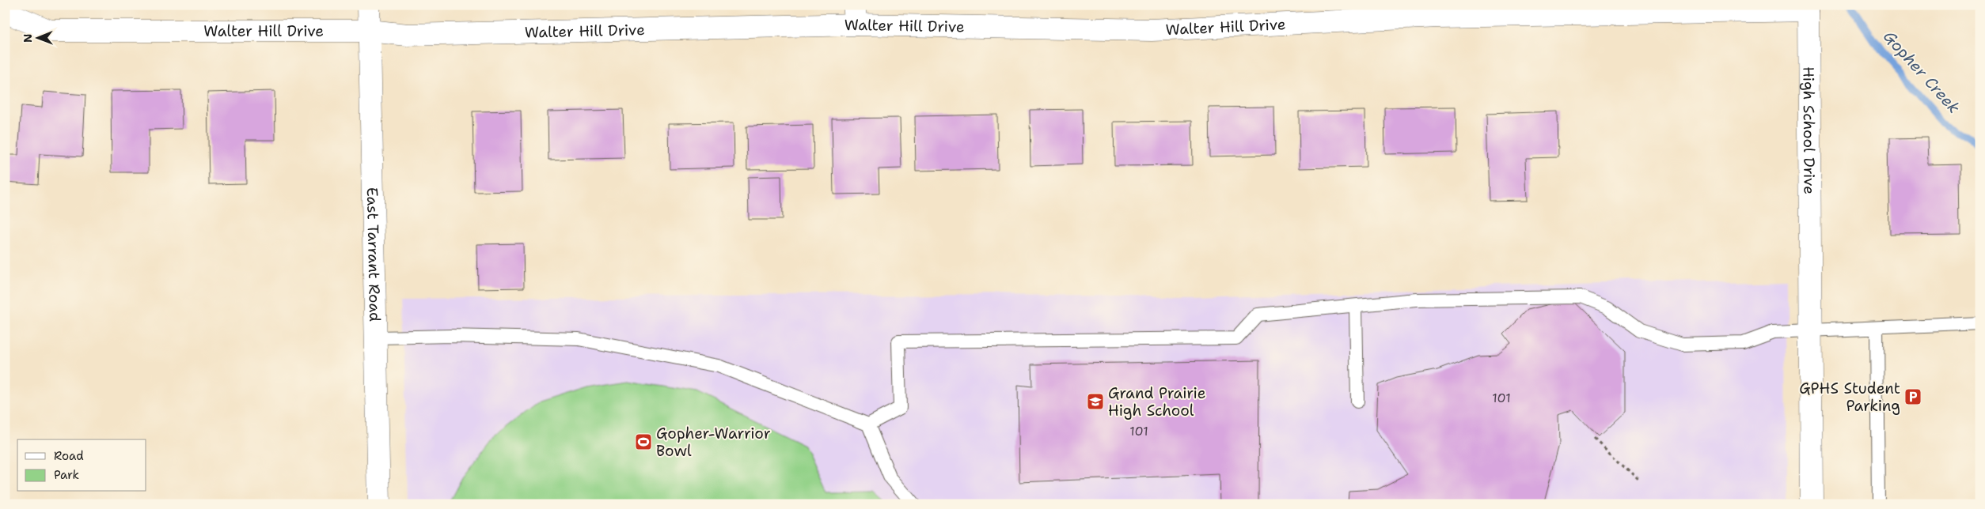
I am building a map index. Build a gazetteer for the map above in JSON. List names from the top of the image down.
{
  "streets": {
    "street": ["Walter Hill Drive", "High School Drive", "East Tarrant Road"]
  },
  "crossings": [
    ["Walter Hill Drive", "High School Drive"],
    ["Walter Hill Drive", "East Tarrant Road"]
  ],
  "water": ["Gopher Creek"],
  "places": {
    "parking": ["GPHS Student Parking"],
    "school or university": ["Grand Prairie High School"],
    "sports": ["Gopher-Warrior Bowl"]
  },
  "house_numbers": ["101", "101"],
  "legend": ["Road", "Park"],
  "north": "left"
}
